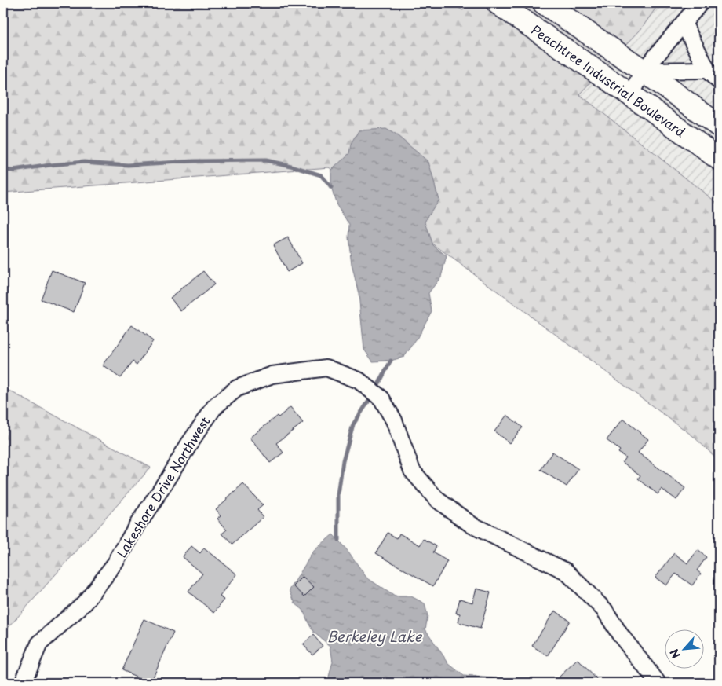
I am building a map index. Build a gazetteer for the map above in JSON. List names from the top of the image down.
{
  "streets": {
    "highway": ["Peachtree Industrial Boulevard"],
    "street": ["Lakeshore Drive Northwest"]
  },
  "water": ["Berkeley Lake"],
  "north": "bottom left"
}
